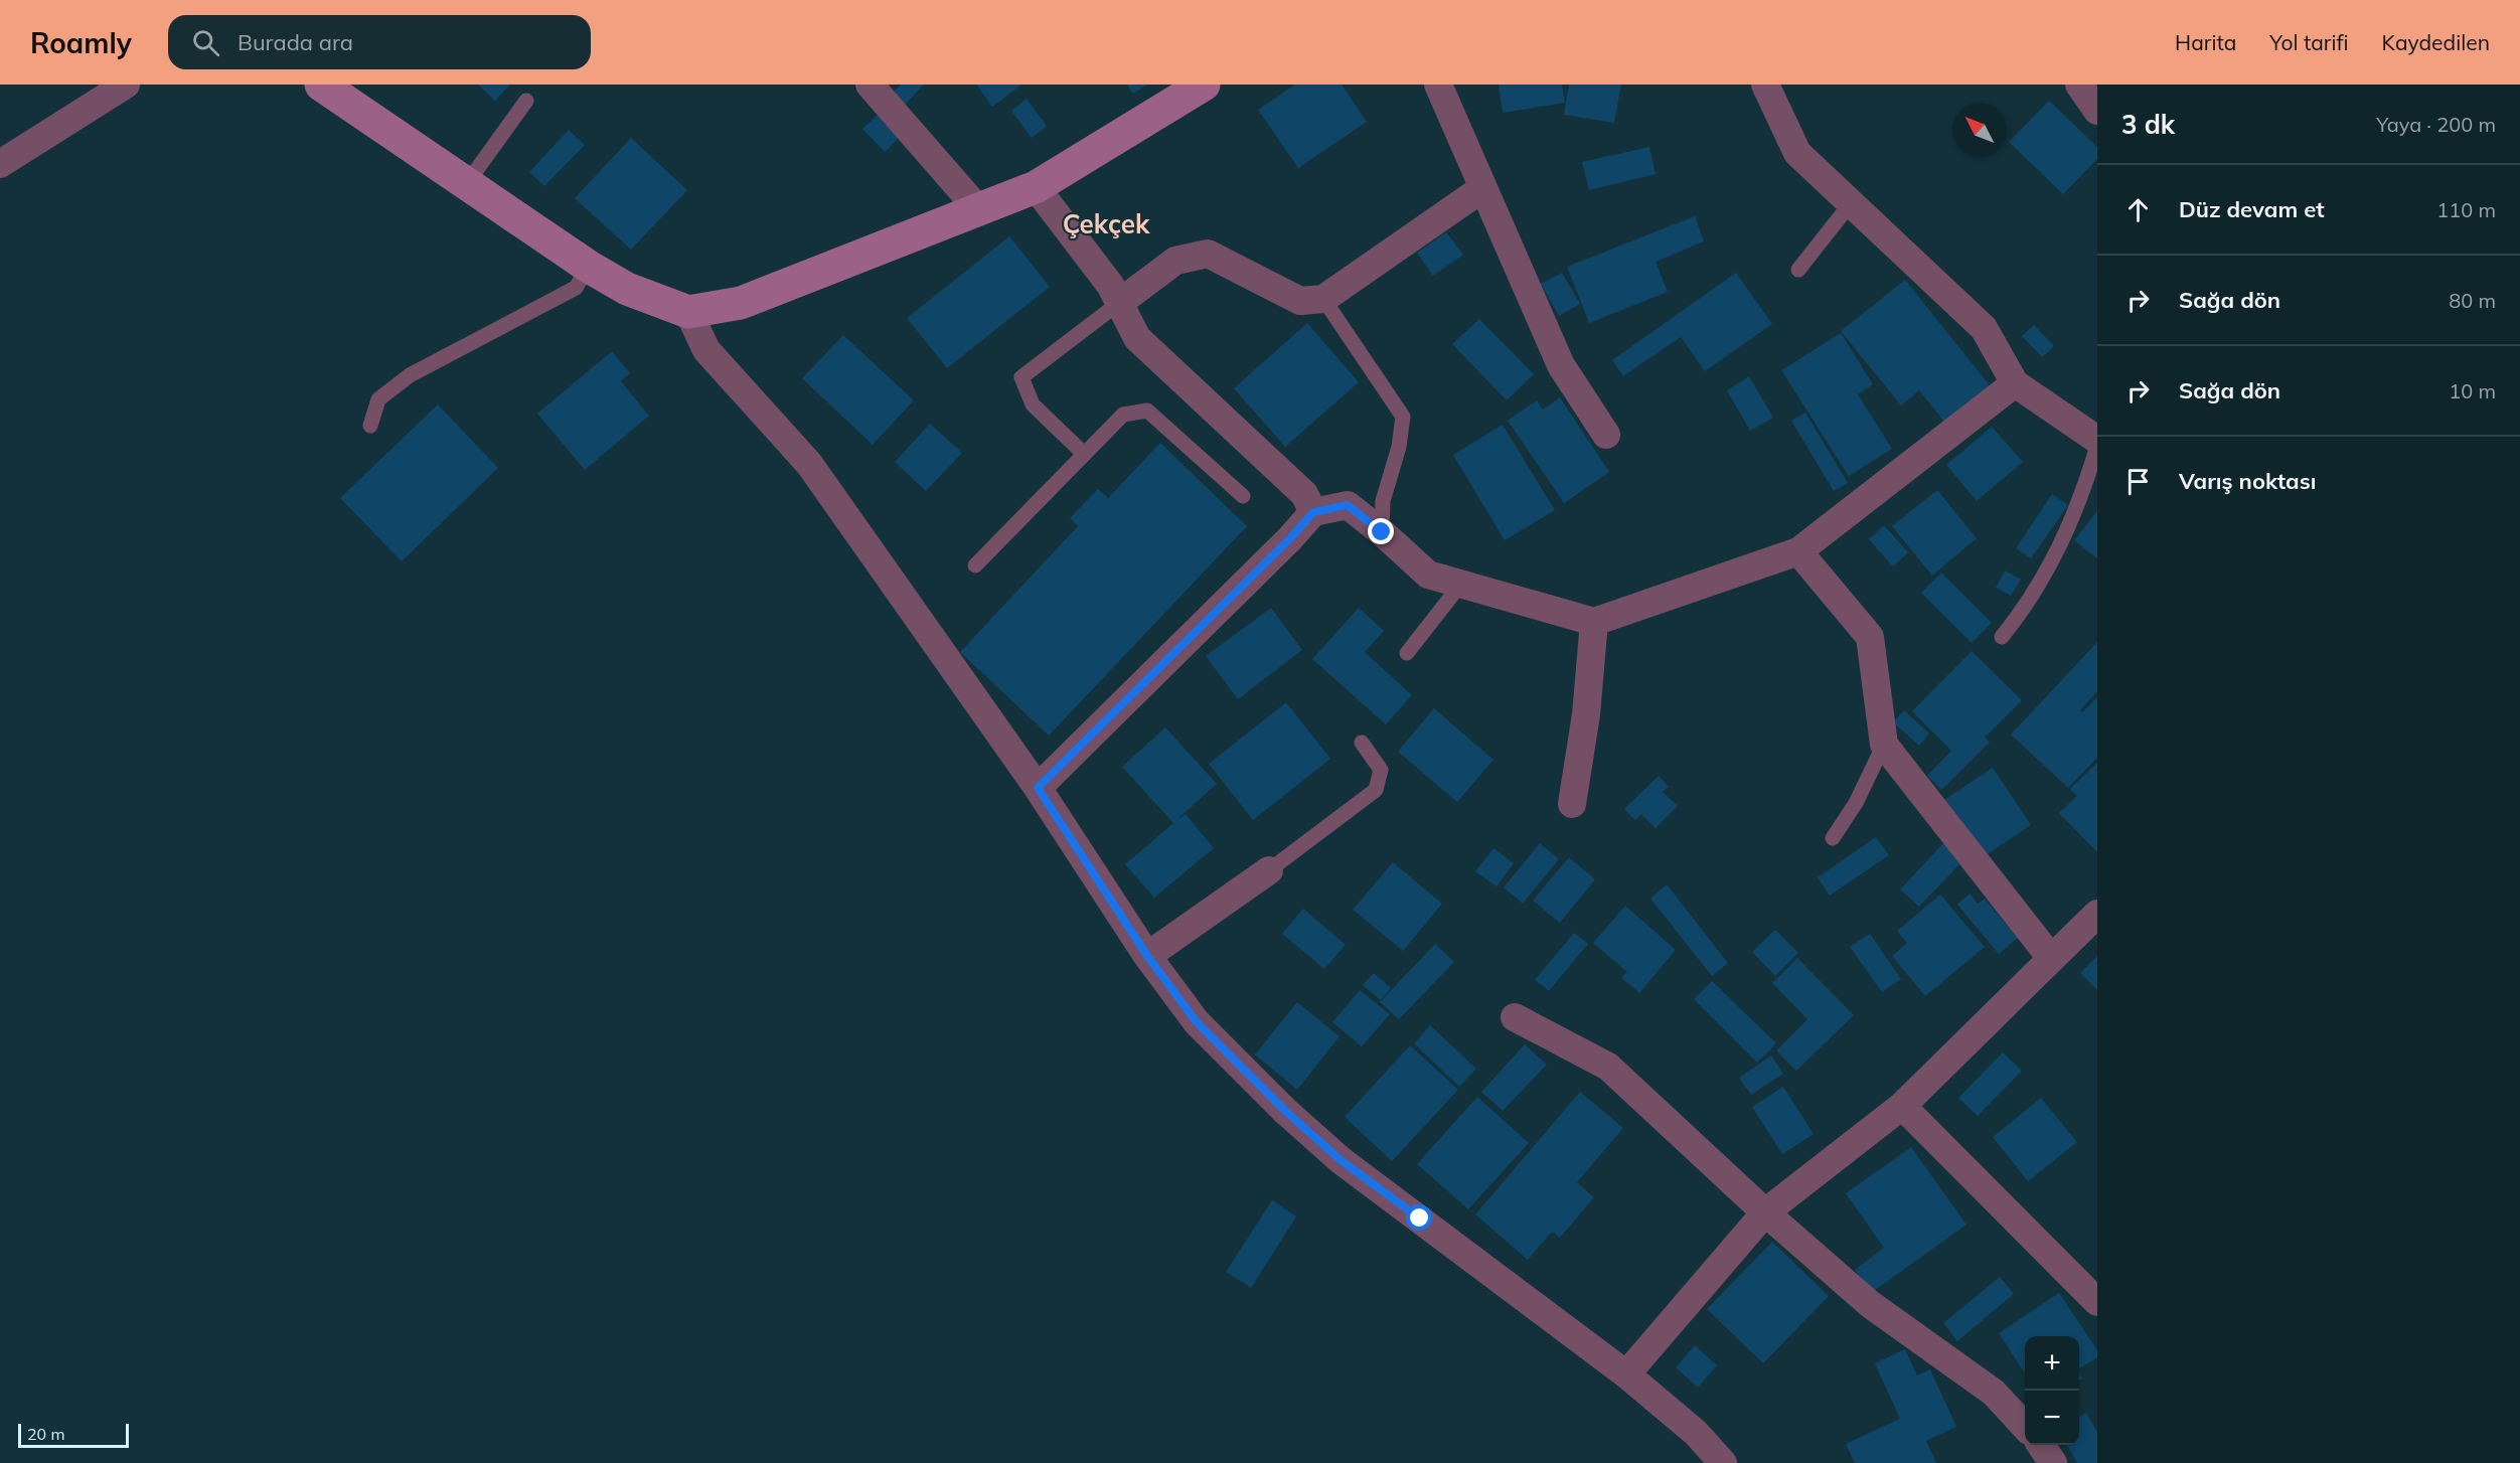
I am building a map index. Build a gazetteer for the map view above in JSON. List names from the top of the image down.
{
  "districts": ["Çekçek"],
  "scale_bar": "20 m",
  "north": "top left",
  "page": {
    "header": "Roamly",
    "search": "Burada ara",
    "nav": ["Harita", "Yol tarifi", "Kaydedilen"],
    "heading": ["3 dk", "Yaya · 200 m"],
    "list": [
      ["Düz devam et", "110 m"],
      ["Sağa dön", "80 m"],
      ["Sağa dön", "10 m"],
      "Varış noktası"
    ],
    "map_buttons": ["+", "−"],
    "scale": "20 m"
  }
}
